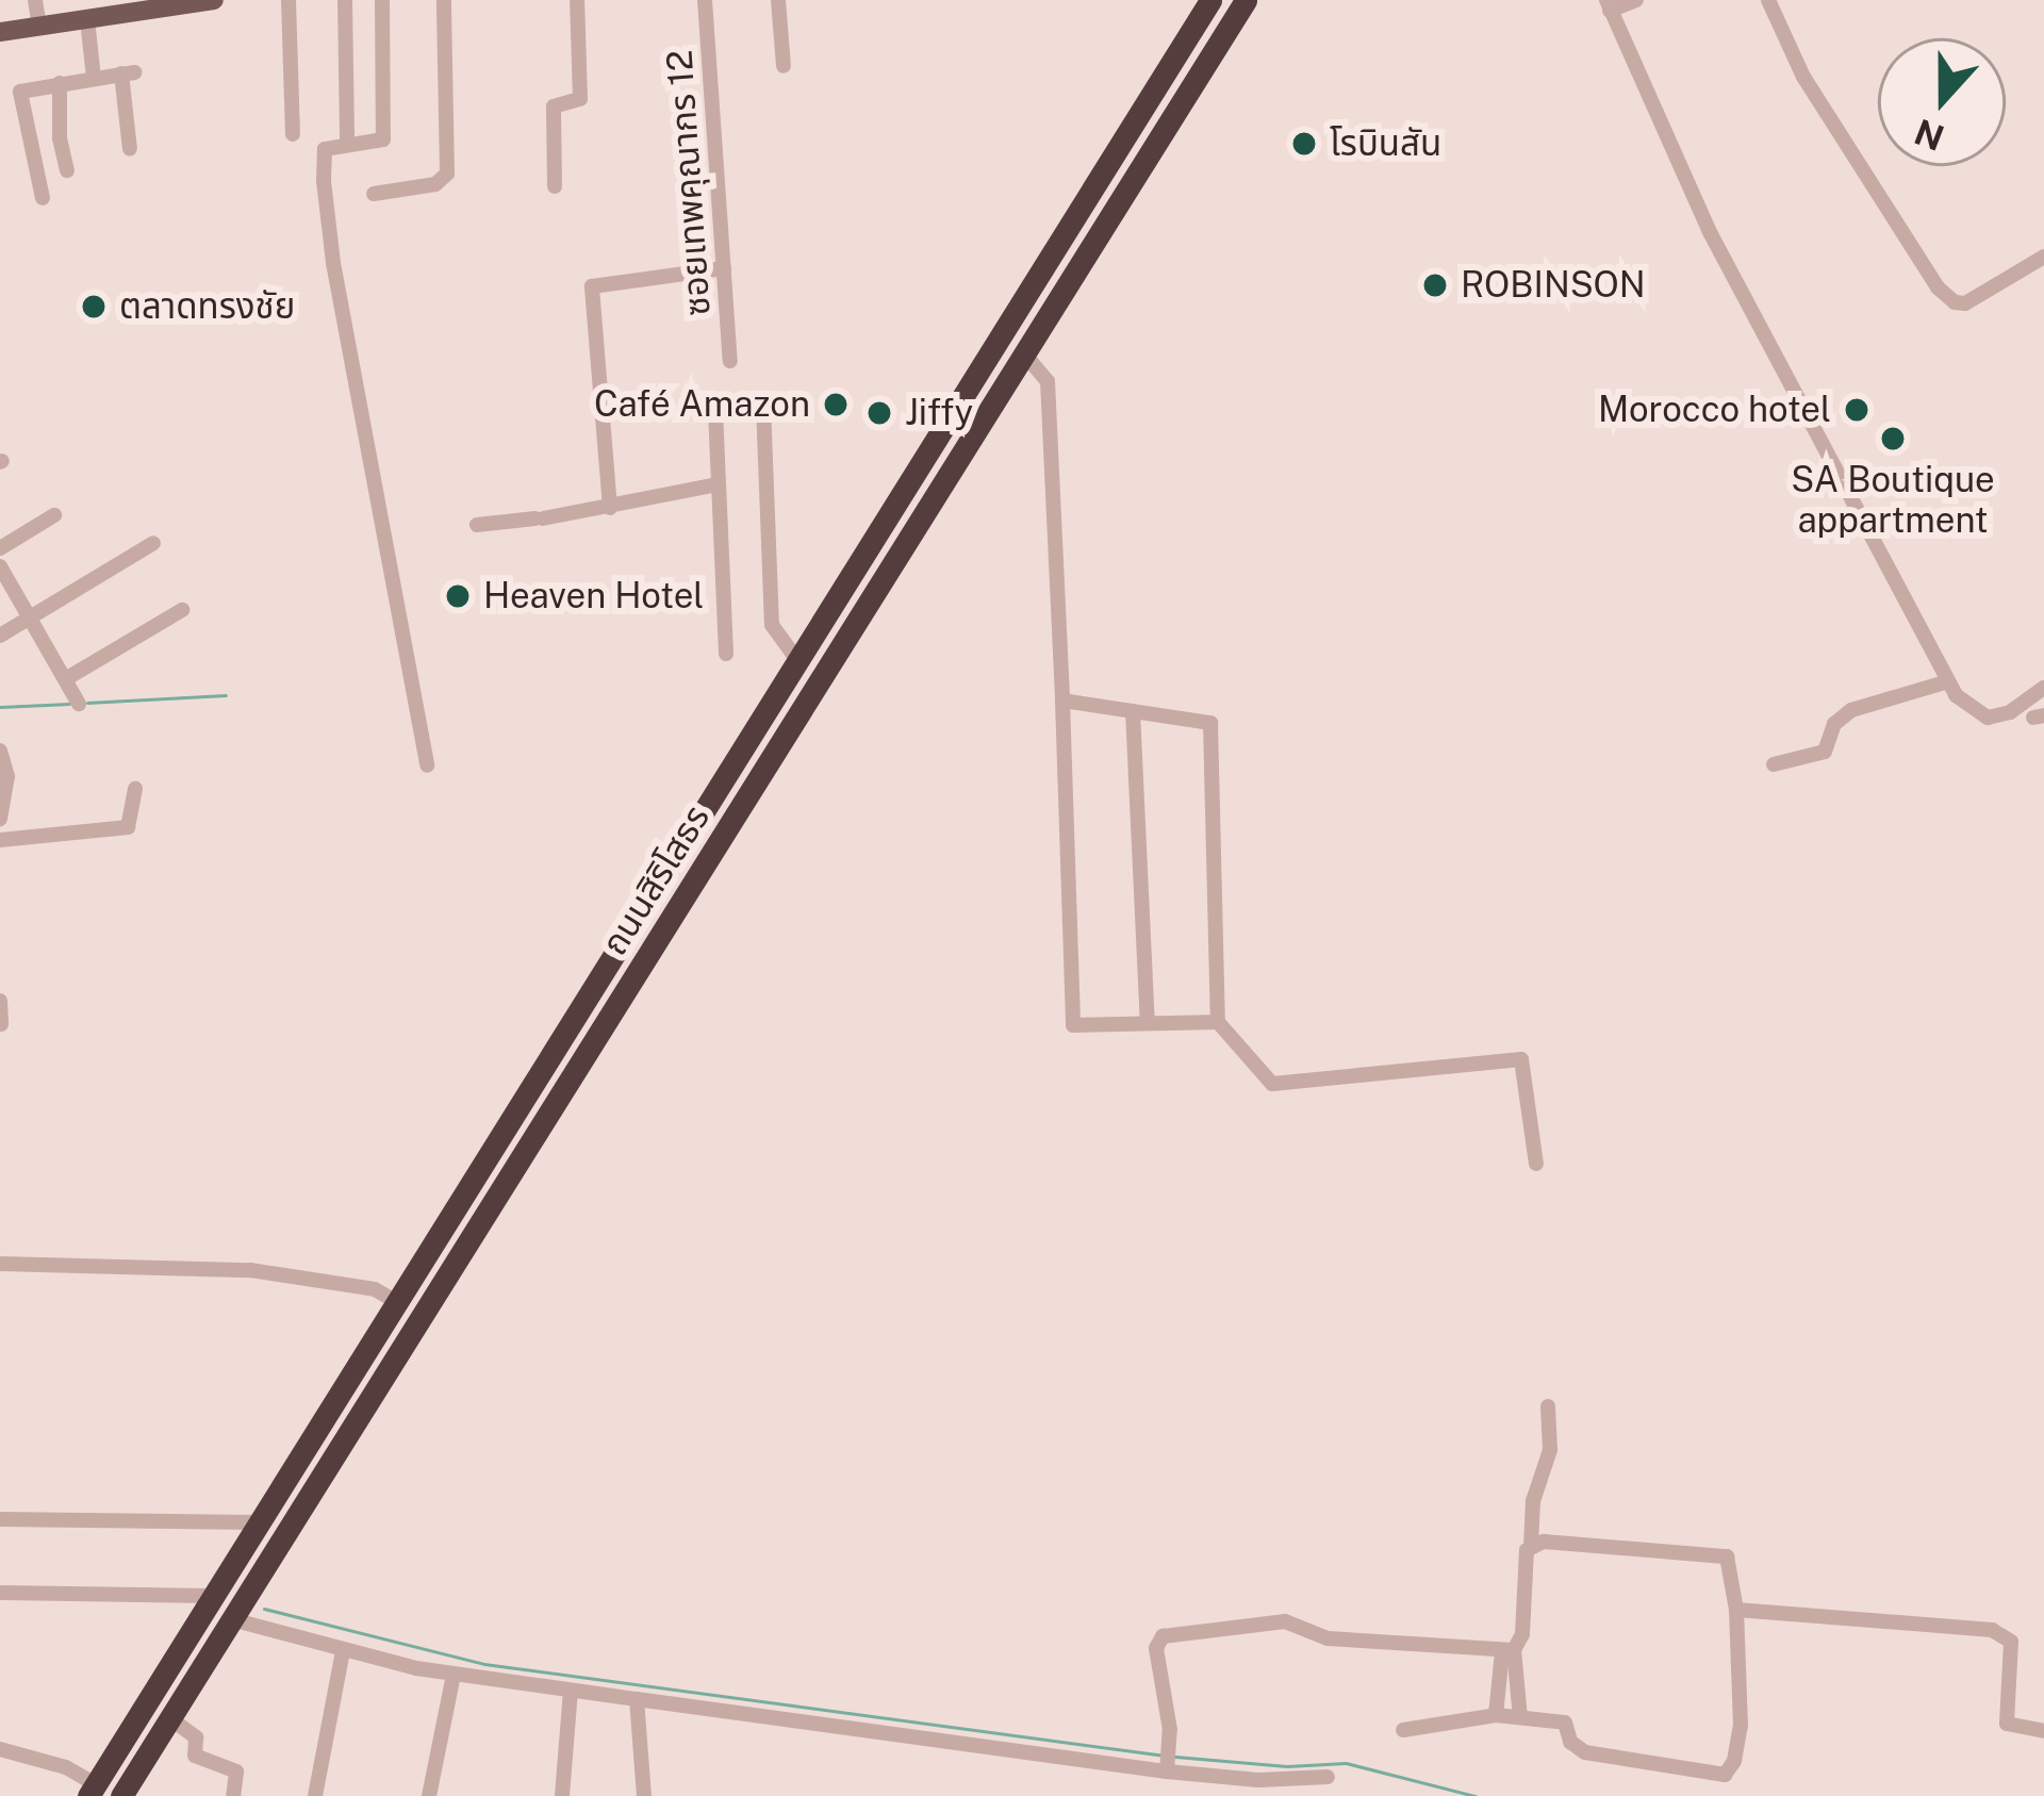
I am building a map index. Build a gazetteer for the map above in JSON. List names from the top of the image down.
{
  "streets": {
    "highway": ["ถนนสิริโสธร"],
    "street": ["ซอยเทพคุณากร 12"]
  },
  "places": [
    "โรบินสัน",
    "ROBINSON",
    "ตลาดทรงชัย",
    "Café Amazon",
    "Morocco hotel",
    "Jiffy",
    "SA Boutique appartment",
    "Heaven Hotel"
  ],
  "north": "bottom"
}
